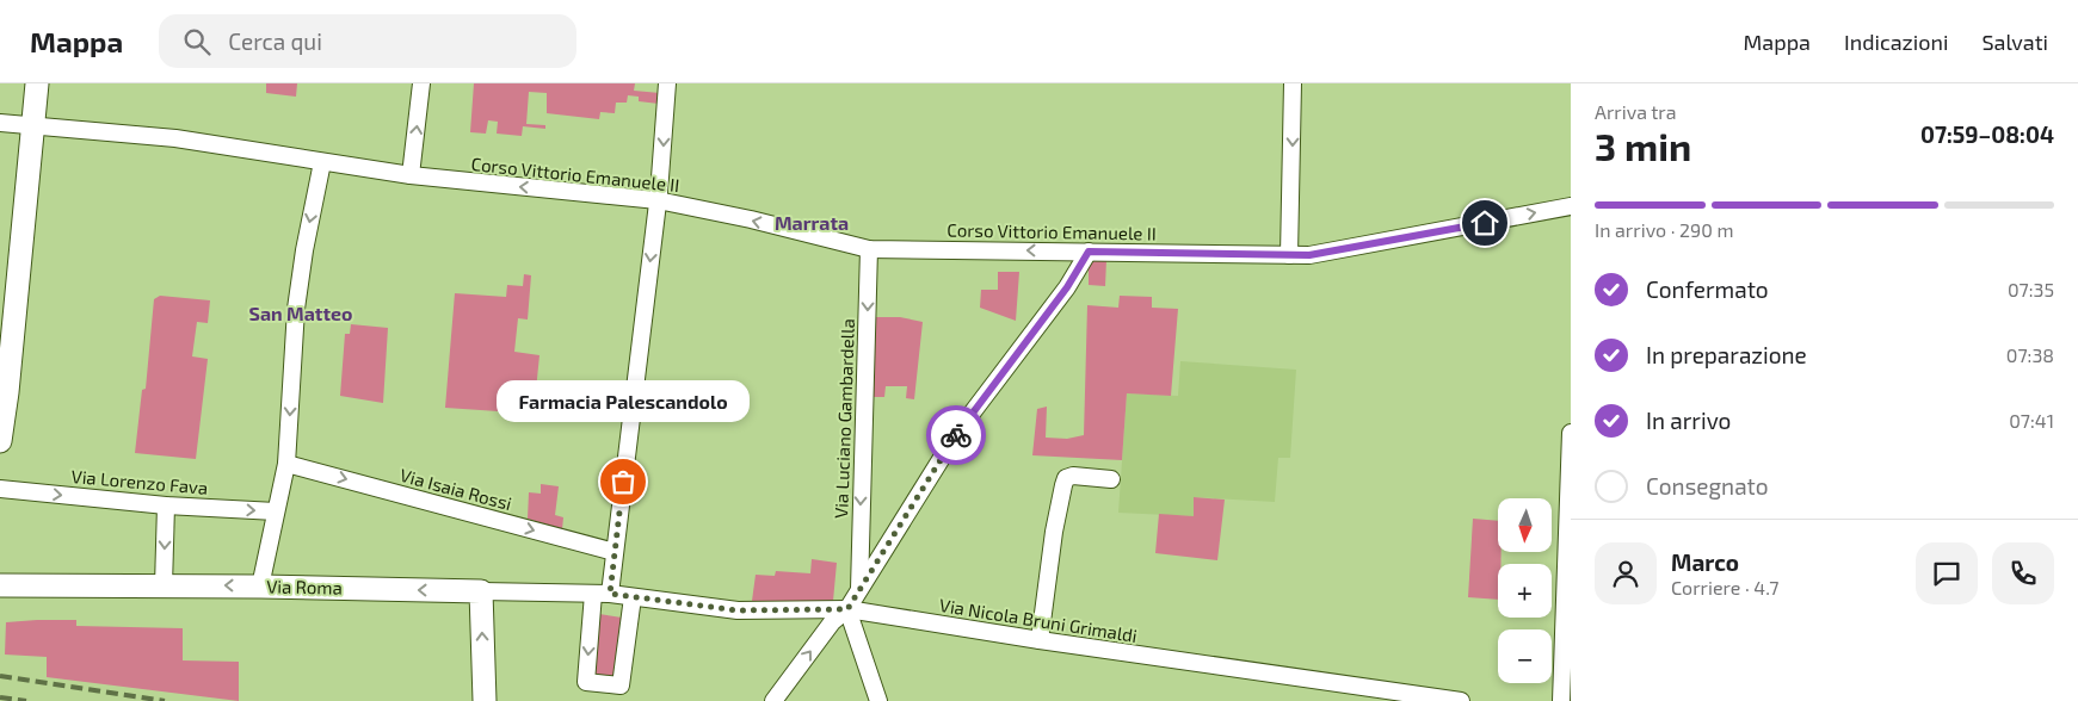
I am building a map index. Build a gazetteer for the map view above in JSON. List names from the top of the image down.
{
  "streets": {
    "street": [
      "Corso Vittorio Emanuele II",
      "Via Luciano Gambardella",
      "Via Lorenzo Fava",
      "Via Isaia Rossi",
      "Via Roma",
      "Via Nicola Bruni Grimaldi"
    ]
  },
  "crossings": [
    ["Corso Vittorio Emanuele II", "Via Luciano Gambardella"],
    ["Via Roma", "Via Nicola Bruni Grimaldi"]
  ],
  "one_way": [
    "Via Luciano Gambardella",
    "Via Lorenzo Fava",
    "Via Isaia Rossi",
    "Via Roma"
  ],
  "districts": ["Marrata", "San Matteo"],
  "places": ["Farmacia Palescandolo"],
  "north": "bottom",
  "page": {
    "header": "Mappa",
    "search": "Cerca qui",
    "nav": ["Mappa", "Indicazioni", "Salvati"],
    "heading": ["3 min", "Arriva tra", "07:59–08:04"],
    "panel": ["Marco", "Corriere · 4.7"],
    "bar": "In arrivo · 290 m",
    "list": [
      ["Confermato", "07:35"],
      ["In preparazione", "07:38"],
      ["In arrivo", "07:41"],
      "Consegnato"
    ],
    "bubble": "Farmacia Palescandolo",
    "map_buttons": ["+", "−"]
  }
}
